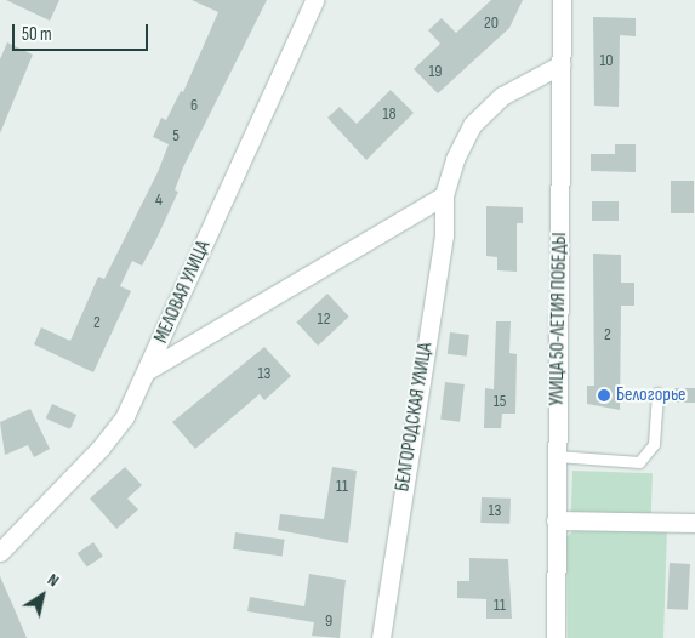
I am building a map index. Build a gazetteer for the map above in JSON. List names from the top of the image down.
{
  "streets": {
    "street": ["МЕЛОВАЯ УЛИЦА", "УЛИЦА 50-ЛЕТИЯ ПОБЕДЫ", "БЕЛГОРОДСКАЯ УЛИЦА"]
  },
  "crossings": [
    ["УЛИЦА 50-ЛЕТИЯ ПОБЕДЫ", "БЕЛГОРОДСКАЯ УЛИЦА"]
  ],
  "places": ["Белогорье"],
  "house_numbers": [
    "20",
    "10",
    "19",
    "6",
    "18",
    "5",
    "4",
    "12",
    "2",
    "2",
    "13",
    "15",
    "11",
    "13",
    "11",
    "9"
  ],
  "scale_bar": "50 m",
  "north": "top right"
}
